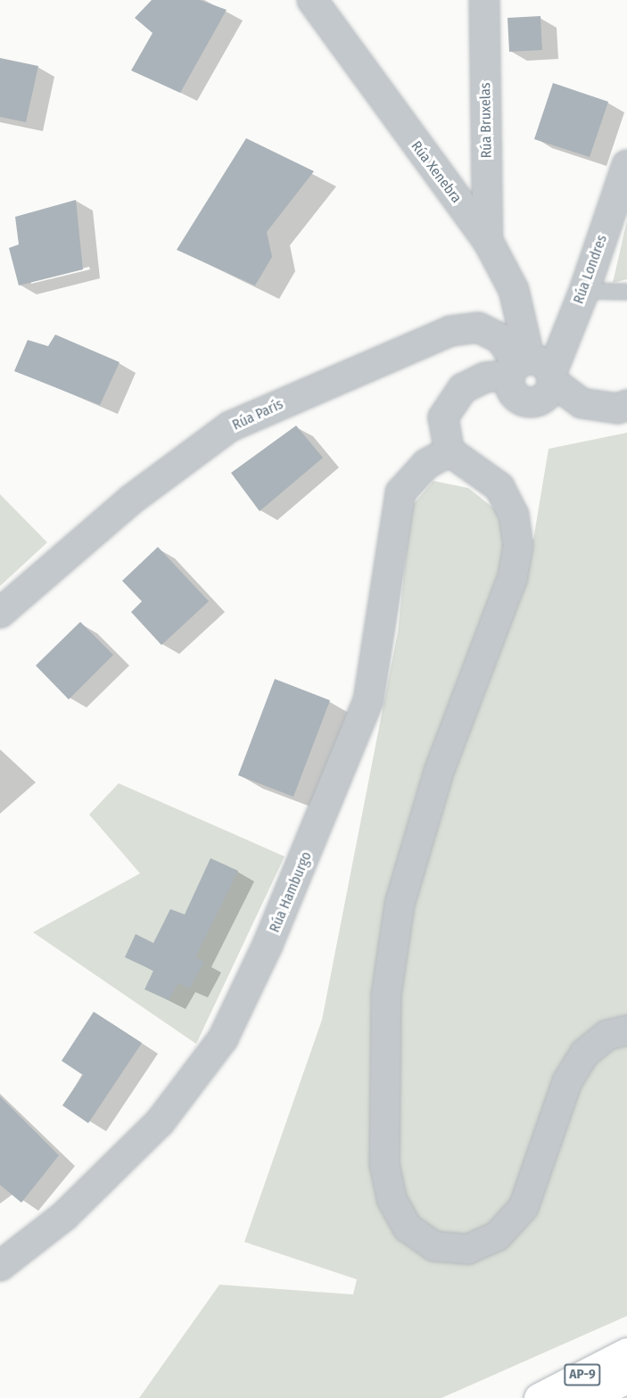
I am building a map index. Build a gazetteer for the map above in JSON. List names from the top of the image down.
{
  "streets": {
    "highway": ["AP-9"],
    "street": [
      "Rúa Bruxelas",
      "Rúa Xenebra",
      "Rúa Londres",
      "Rúa París",
      "Rúa Hamburgo"
    ]
  },
  "crossings": [
    ["Rúa Bruxelas", "Rúa Xenebra"],
    ["Rúa Xenebra", "Rúa Londres"],
    ["Rúa Xenebra", "Rúa París"],
    ["Rúa Londres", "Rúa París"]
  ]
}
